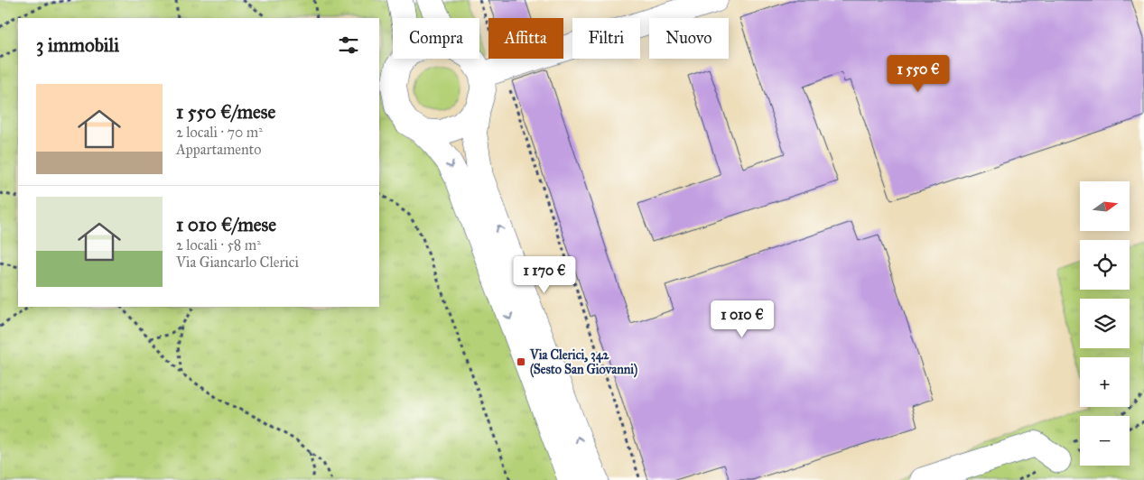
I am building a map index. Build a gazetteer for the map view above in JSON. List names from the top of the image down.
{
  "places": {
    "transit": ["Via Clerici, 342 (Sesto San Giovanni)"]
  },
  "north": "right",
  "page": {
    "chip": [
      "Compra",
      "Affitta",
      "Filtri",
      "Nuovo"
    ],
    "heading": "3 immobili",
    "price": ["1 550 €", "1 170 €", "1 010 €"],
    "list": [
      {
        "name": "1 550 €/mese",
        "note": "2 locali · 70 m² · Appartamento"
      },
      {
        "name": "1 010 €/mese",
        "note": "2 locali · 58 m² · Via Giancarlo Clerici"
      }
    ],
    "map_buttons": ["+", "−"]
  }
}
